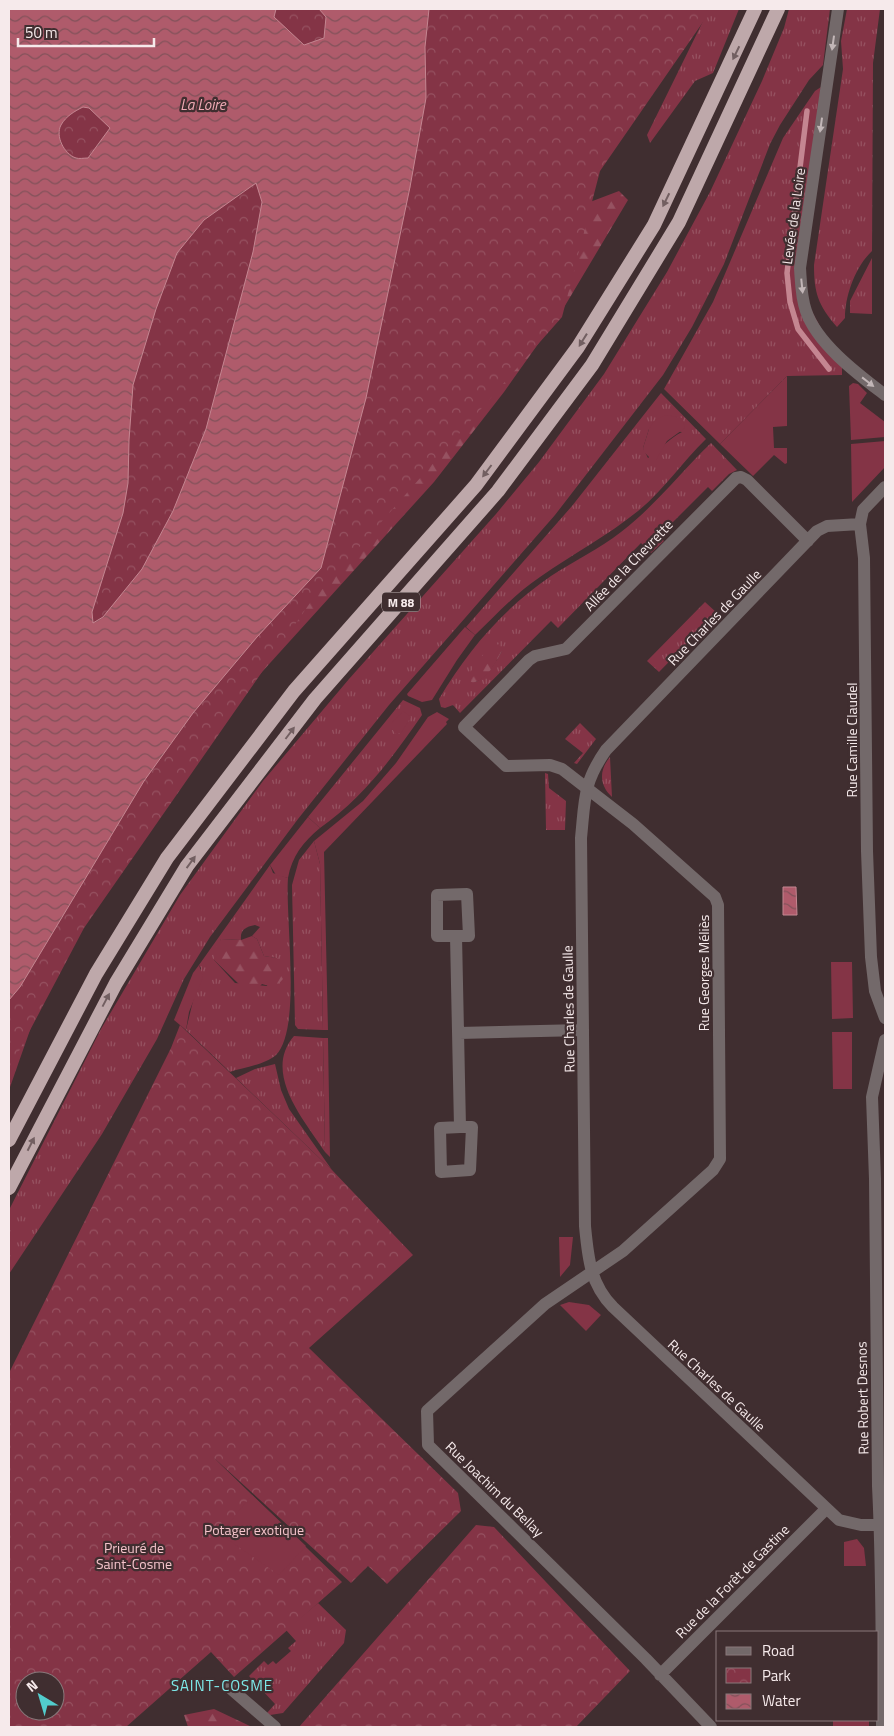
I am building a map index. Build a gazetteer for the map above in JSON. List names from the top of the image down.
{
  "streets": {
    "highway": ["M 88"],
    "street": [
      "Levée de la Loire",
      "Allée de la Chevrette",
      "Rue Charles de Gaulle",
      "Rue Camille Claudel",
      "Rue Georges Méliès",
      "Rue Robert Desnos",
      "Rue Joachim du Bellay",
      "Rue de la Forêt de Gastine"
    ]
  },
  "crossings": [
    ["Allée de la Chevrette", "Rue Charles de Gaulle"],
    ["Allée de la Chevrette", "Rue Georges Méliès"],
    ["Rue Charles de Gaulle", "Rue Camille Claudel"],
    ["Rue Charles de Gaulle", "Rue Georges Méliès"],
    ["Rue Charles de Gaulle", "Rue Robert Desnos"],
    ["Rue Charles de Gaulle", "Rue Joachim du Bellay"],
    ["Rue Charles de Gaulle", "Rue de la Forêt de Gastine"],
    ["Rue Georges Méliès", "Rue Joachim du Bellay"],
    ["Rue Joachim du Bellay", "Rue de la Forêt de Gastine"]
  ],
  "one_way": ["Levée de la Loire"],
  "districts": ["SAINT-COSME"],
  "water": ["La Loire"],
  "parks": ["Potager exotique", "Prieuré de Saint-Cosme"],
  "legend": ["Road", "Park", "Water"],
  "scale_bar": "50 m",
  "north": "top left"
}
